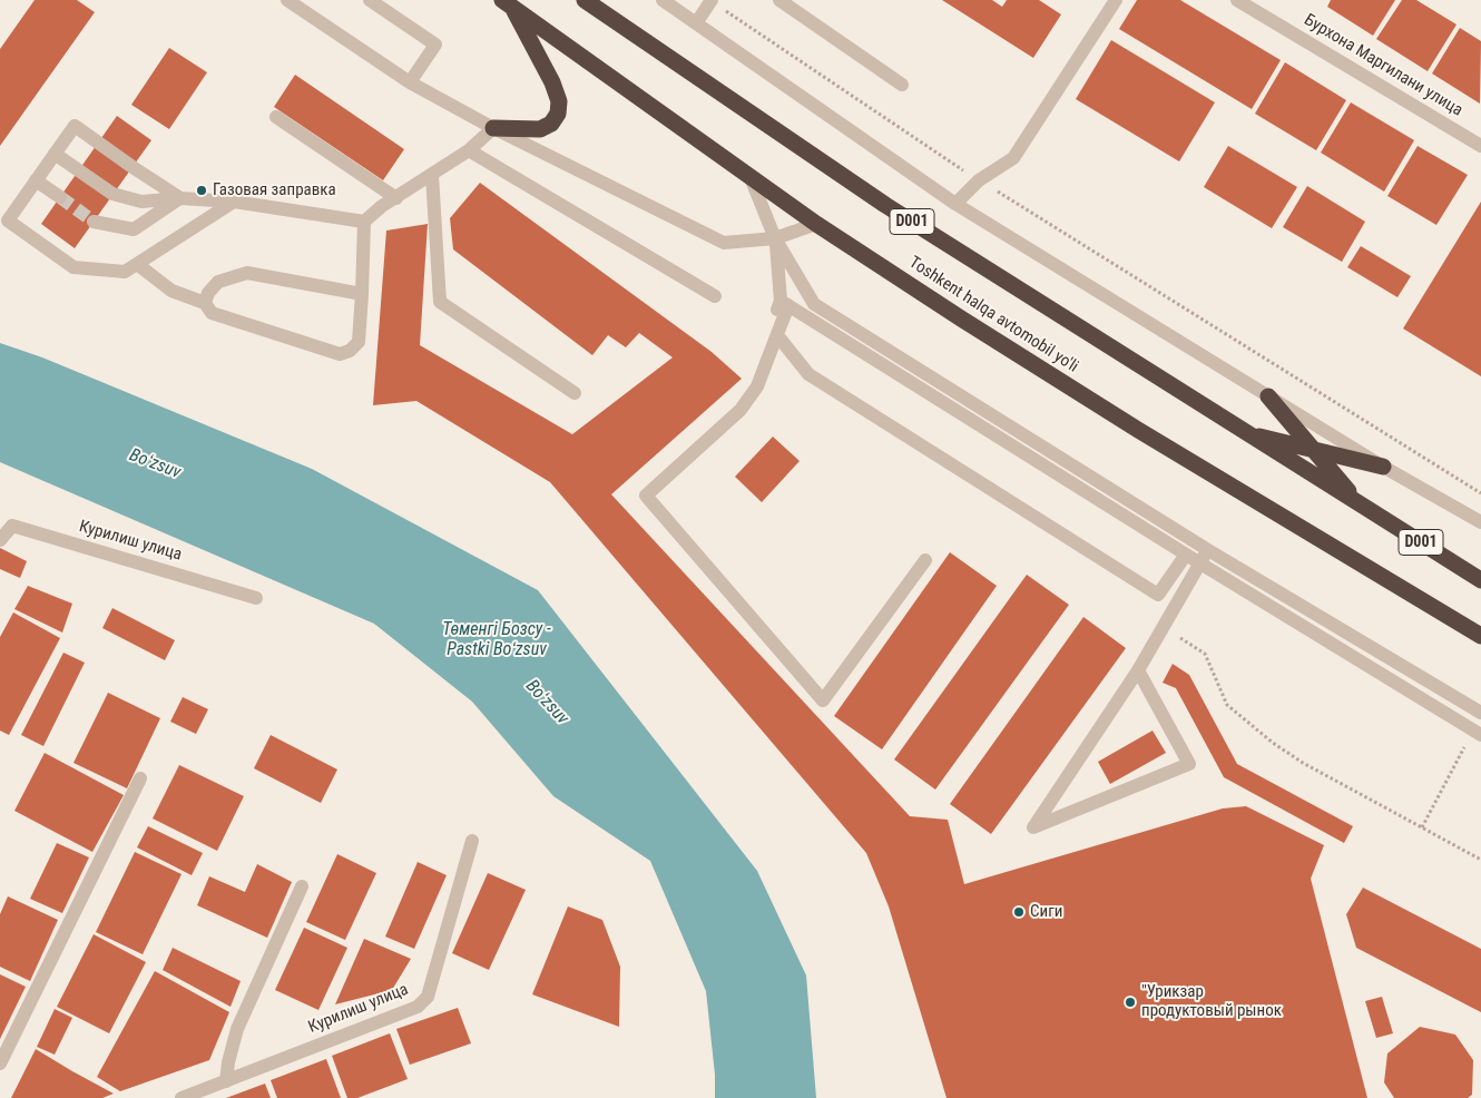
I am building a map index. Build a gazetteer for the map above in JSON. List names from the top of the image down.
{
  "streets": {
    "highway": ["D001", "Toshkent halqa avtomobil yo'li"],
    "street": ["Бурхона Маргилани улица", "Курилиш улица"]
  },
  "water": ["Boʻzsuv", "Төменгі Бозсу - Pastki Boʻzsuv"],
  "places": ["Газовая заправка", "Сиги", "\"Урикзар продуктовый рынок"]
}
